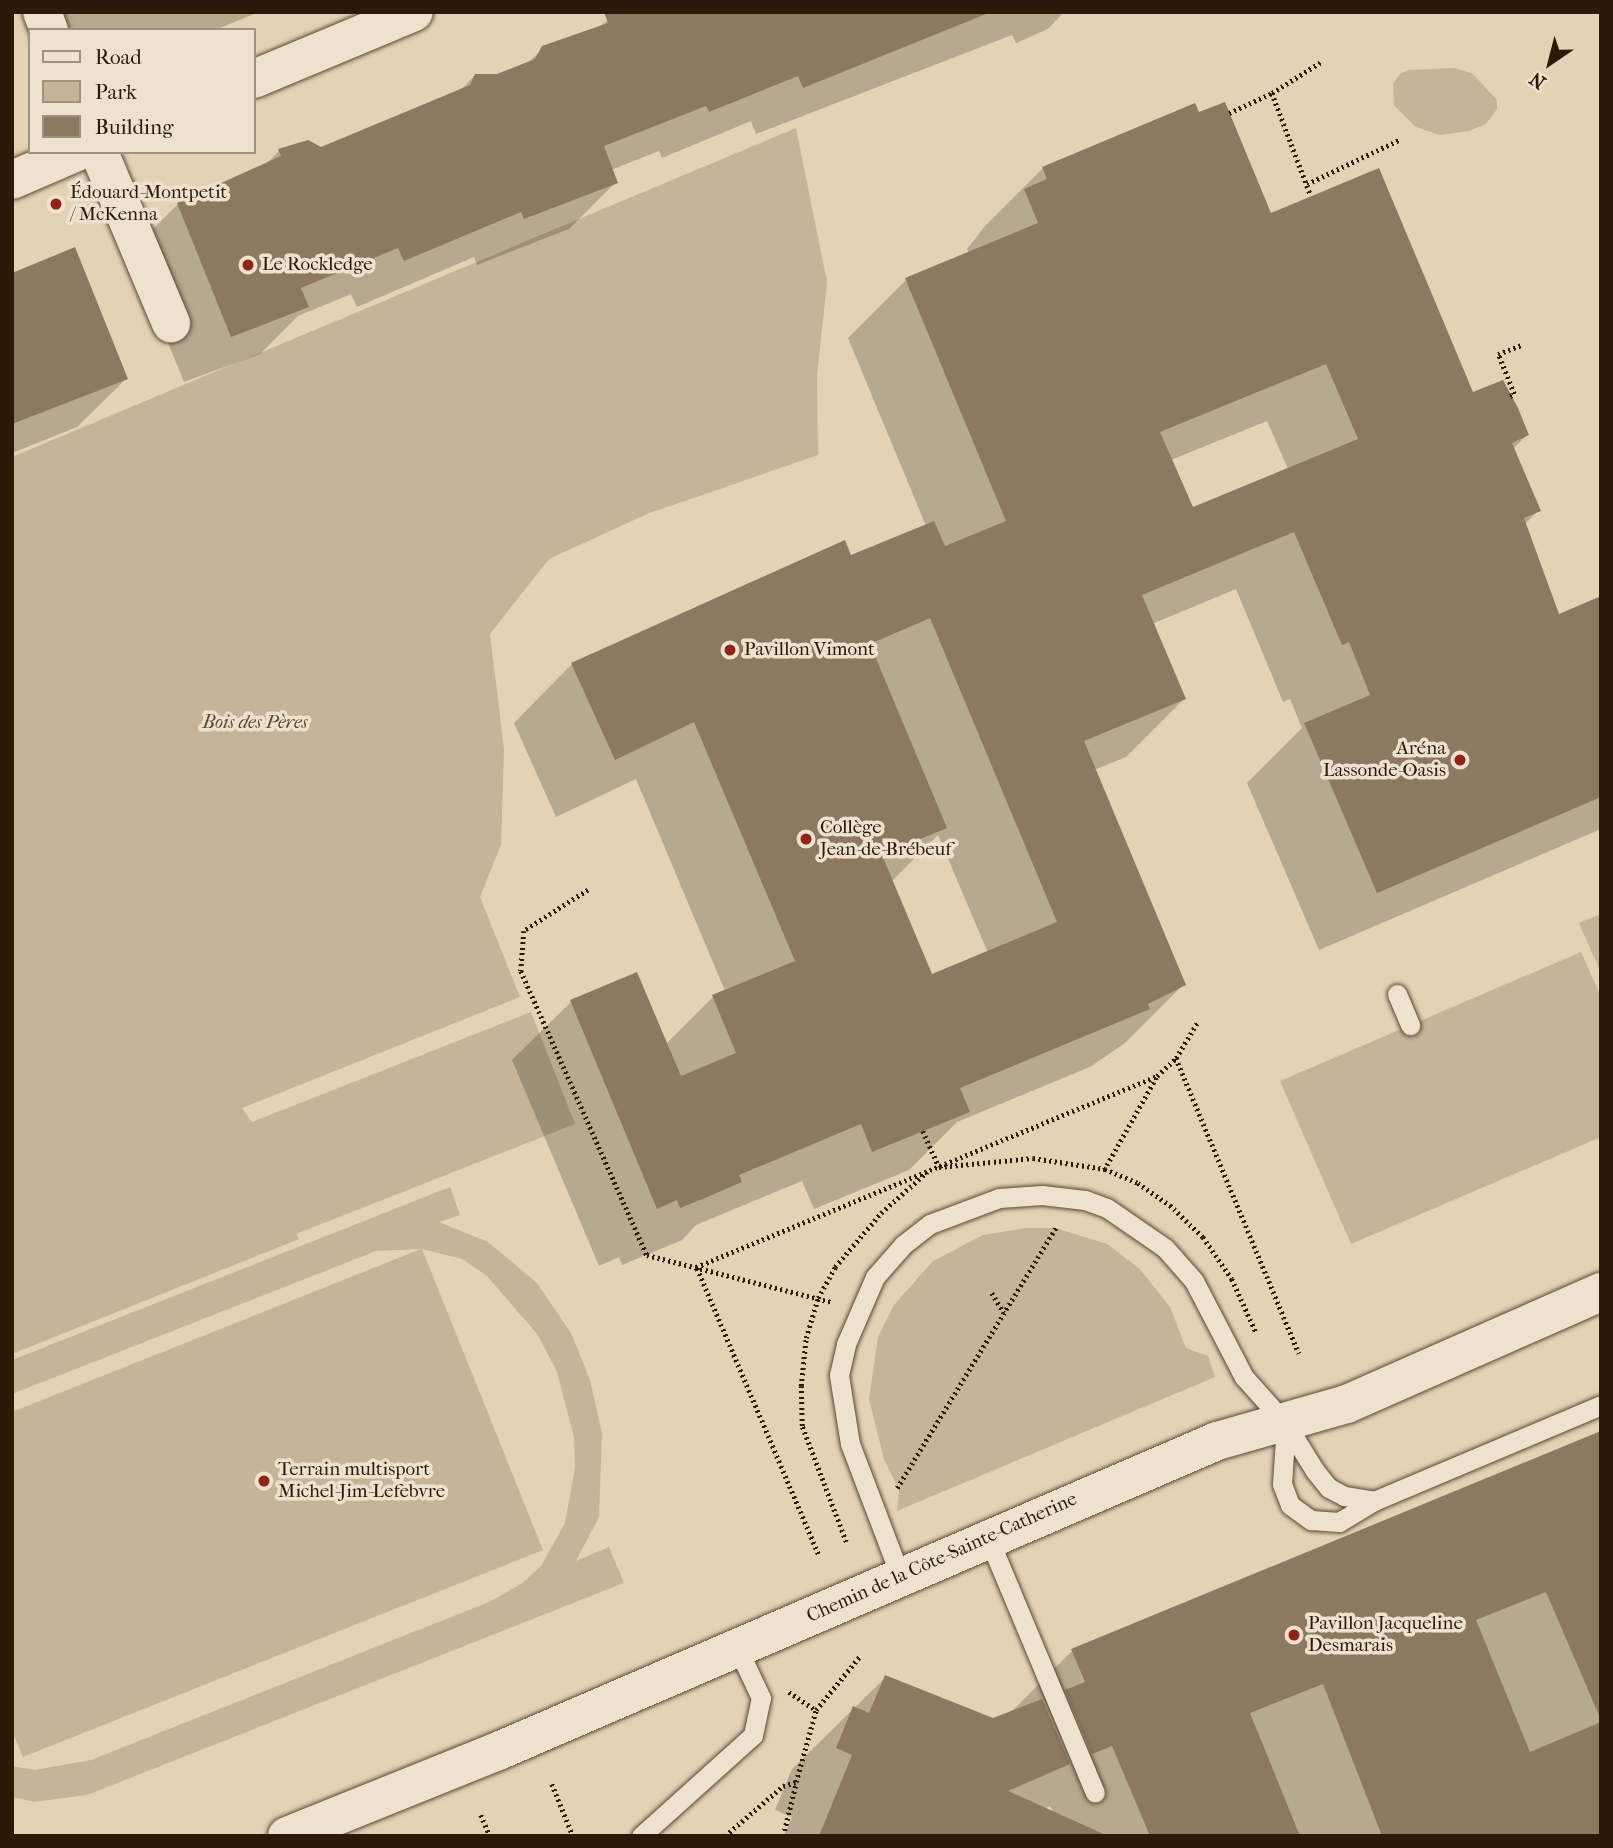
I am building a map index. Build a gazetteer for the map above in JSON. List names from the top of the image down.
{
  "streets": {
    "main road": ["Chemin de la Côte-Sainte-Catherine"]
  },
  "parks": ["Bois des Pères"],
  "places": [
    "Édouard-Montpetit / McKenna",
    "Le Rockledge",
    "Pavillon Vimont",
    "Aréna Lassonde-Oasis",
    "Collège Jean-de-Brébeuf",
    "Terrain multisport Michel-Jim-Lefebvre",
    "Pavillon Jacqueline Desmarais"
  ],
  "legend": ["Road", "Park", "Building"],
  "north": "bottom left"
}
